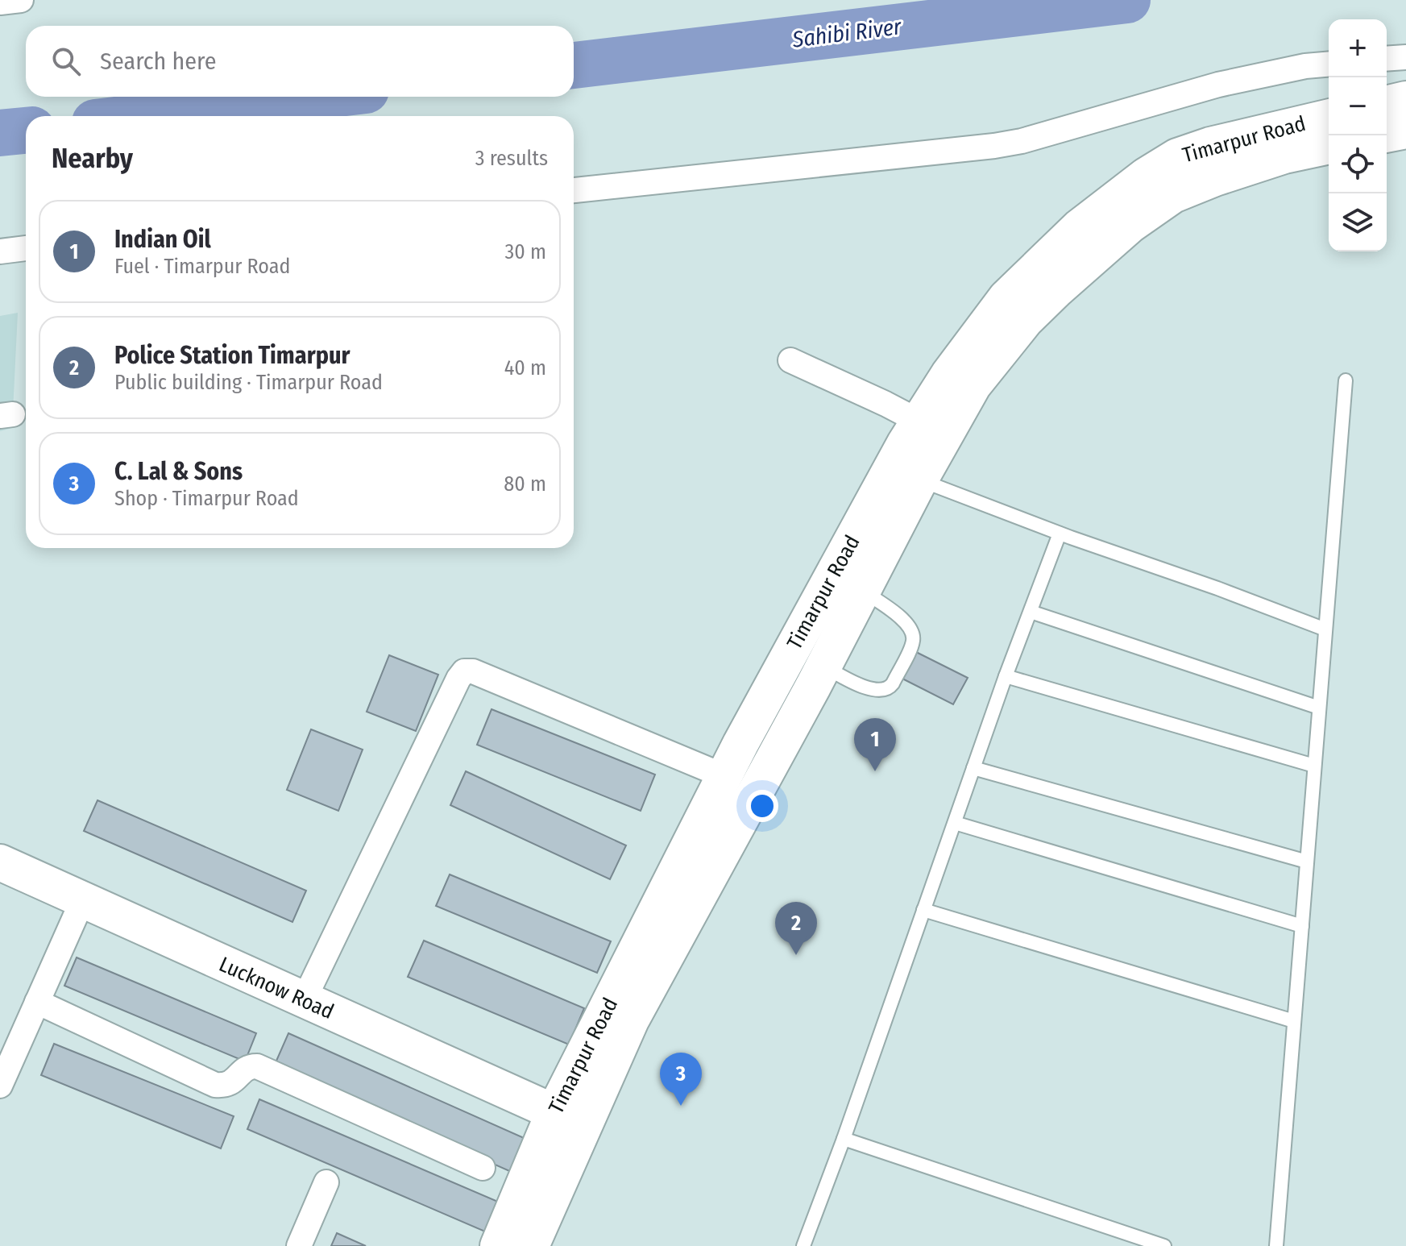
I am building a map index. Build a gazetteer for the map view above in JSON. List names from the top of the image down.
{
  "streets": {
    "street": ["Timarpur Road", "Lucknow Road"]
  },
  "crossings": [
    ["Timarpur Road", "Lucknow Road"]
  ],
  "water": ["Sahibi River"],
  "page": {
    "map_buttons": ["+", "−"],
    "search": "Search here",
    "heading": ["Nearby", "3 results"],
    "list": [
      {
        "mark": "1",
        "name": "Indian Oil",
        "note": "Fuel · Timarpur Road",
        "value": "30 m"
      },
      {
        "mark": "2",
        "name": "Police Station Timarpur",
        "note": "Public building · Timarpur Road",
        "value": "40 m"
      },
      {
        "mark": "3",
        "name": "C. Lal & Sons",
        "note": "Shop · Timarpur Road",
        "value": "80 m"
      }
    ],
    "pins": ["1", "2", "3"]
  }
}
